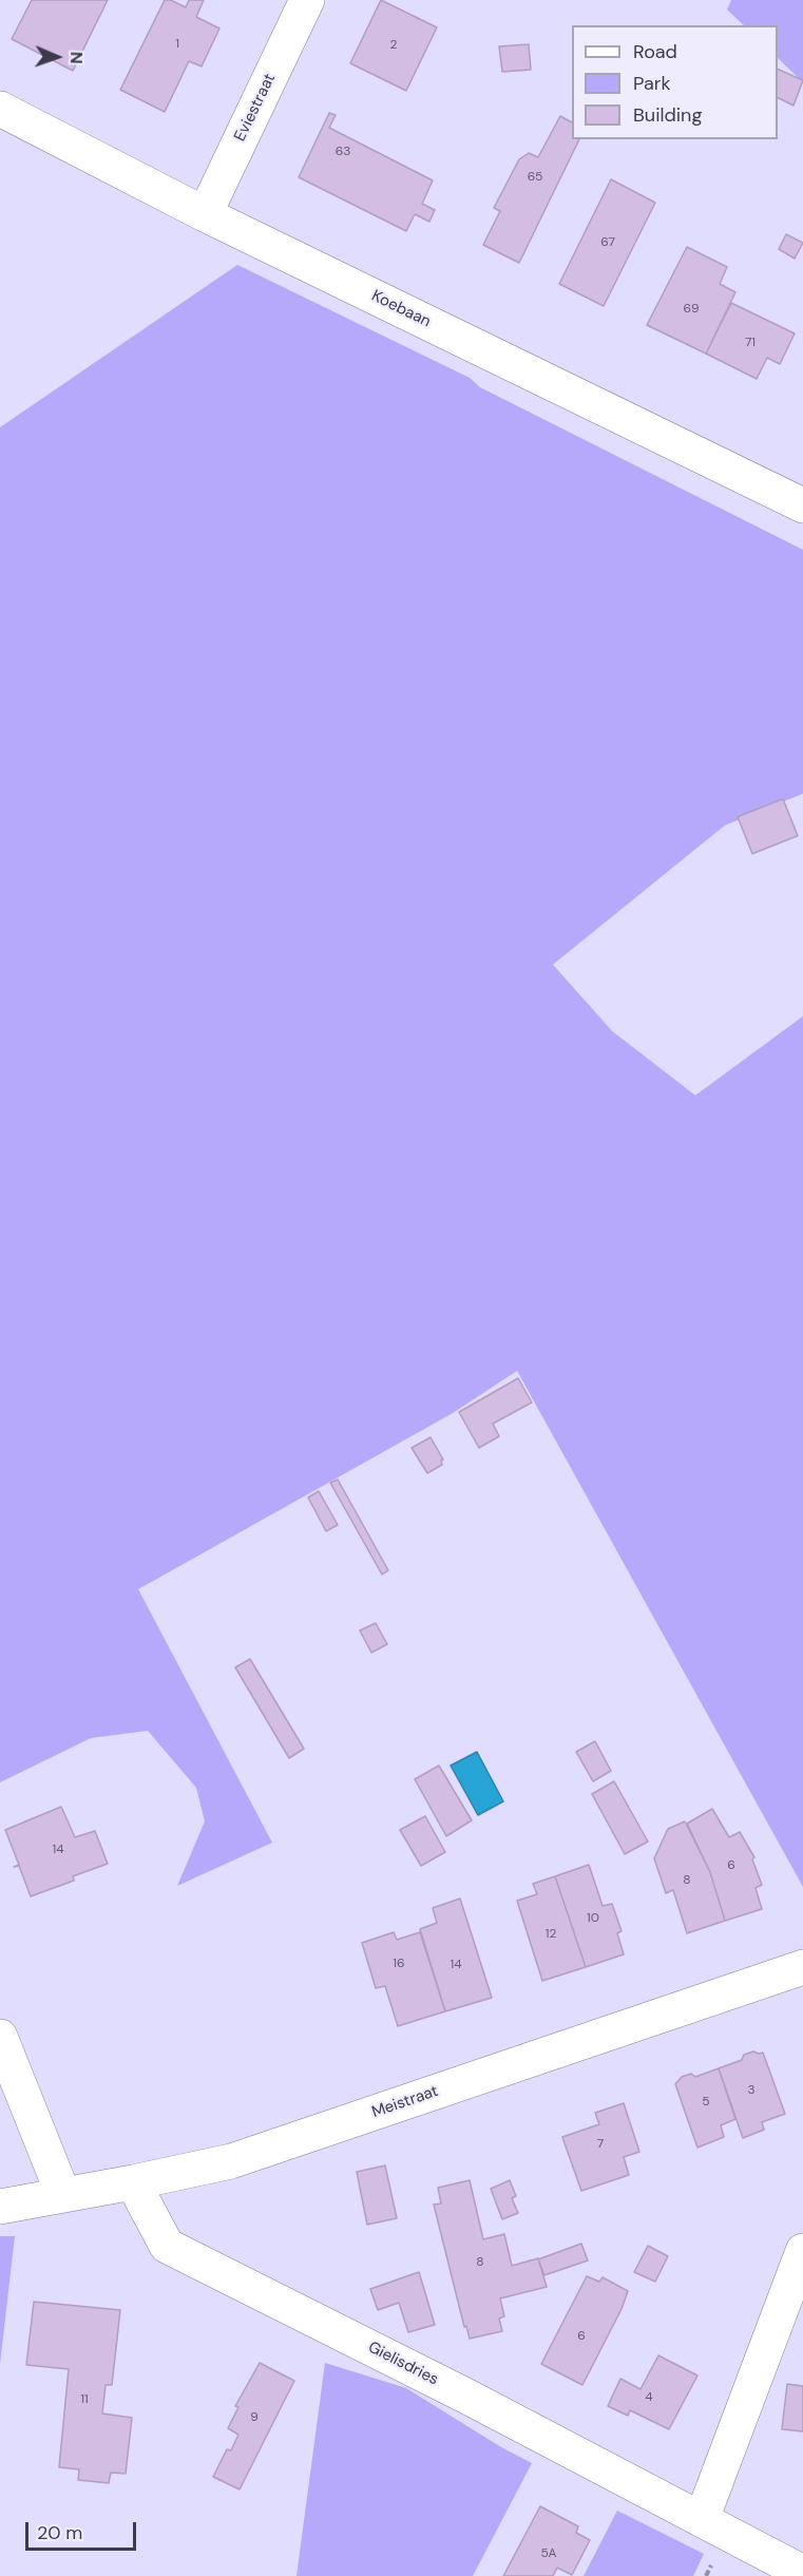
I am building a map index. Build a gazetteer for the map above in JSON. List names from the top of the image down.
{
  "streets": {
    "street": [
      "Eviestraat",
      "Koebaan",
      "Meistraat",
      "Gielisdries"
    ]
  },
  "crossings": [
    ["Eviestraat", "Koebaan"],
    ["Meistraat", "Gielisdries"]
  ],
  "house_numbers": [
    "1",
    "2",
    "63",
    "65",
    "67",
    "69",
    "71",
    "14",
    "6",
    "8",
    "10",
    "12",
    "16",
    "14",
    "3",
    "5",
    "7",
    "8",
    "6",
    "4",
    "11",
    "9",
    "5A"
  ],
  "legend": ["Road", "Park", "Building"],
  "scale_bar": "20 m",
  "north": "right"
}
